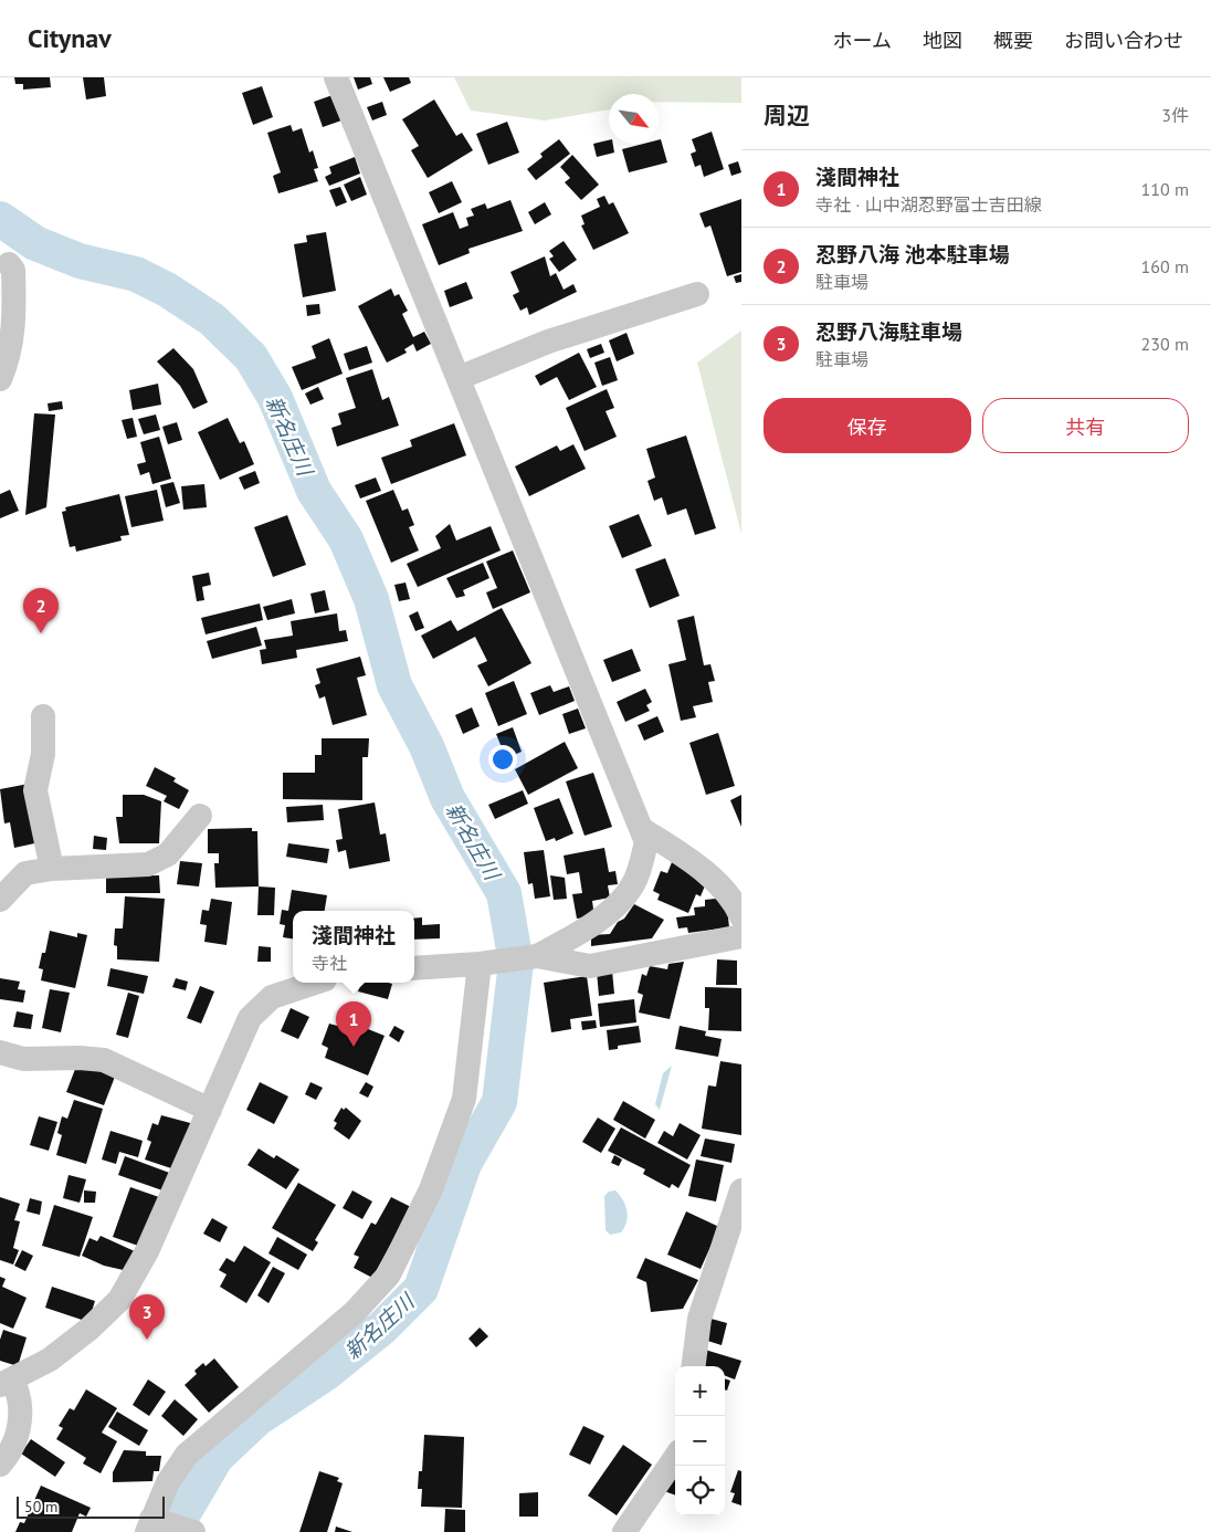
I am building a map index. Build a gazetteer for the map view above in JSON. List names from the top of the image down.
{
  "water": ["新名庄川"],
  "scale_bar": "50 m",
  "north": "bottom right",
  "page": {
    "header": "Citynav",
    "nav": [
      "ホーム",
      "地図",
      "概要",
      "お問い合わせ"
    ],
    "heading": ["周辺", "3件"],
    "list": [
      {
        "mark": "1",
        "name": "淺間神社",
        "note": "寺社 · 山中湖忍野富士吉田線",
        "value": "110 m"
      },
      {
        "mark": "2",
        "name": "忍野八海 池本駐車場",
        "note": "駐車場",
        "value": "160 m"
      },
      {
        "mark": "3",
        "name": "忍野八海駐車場",
        "note": "駐車場",
        "value": "230 m"
      }
    ],
    "buttons": ["保存", "共有"],
    "pins": ["2", "1", "3"],
    "popup": ["淺間神社", "寺社"],
    "map_buttons": ["+", "−"],
    "scale": "50 m"
  }
}
